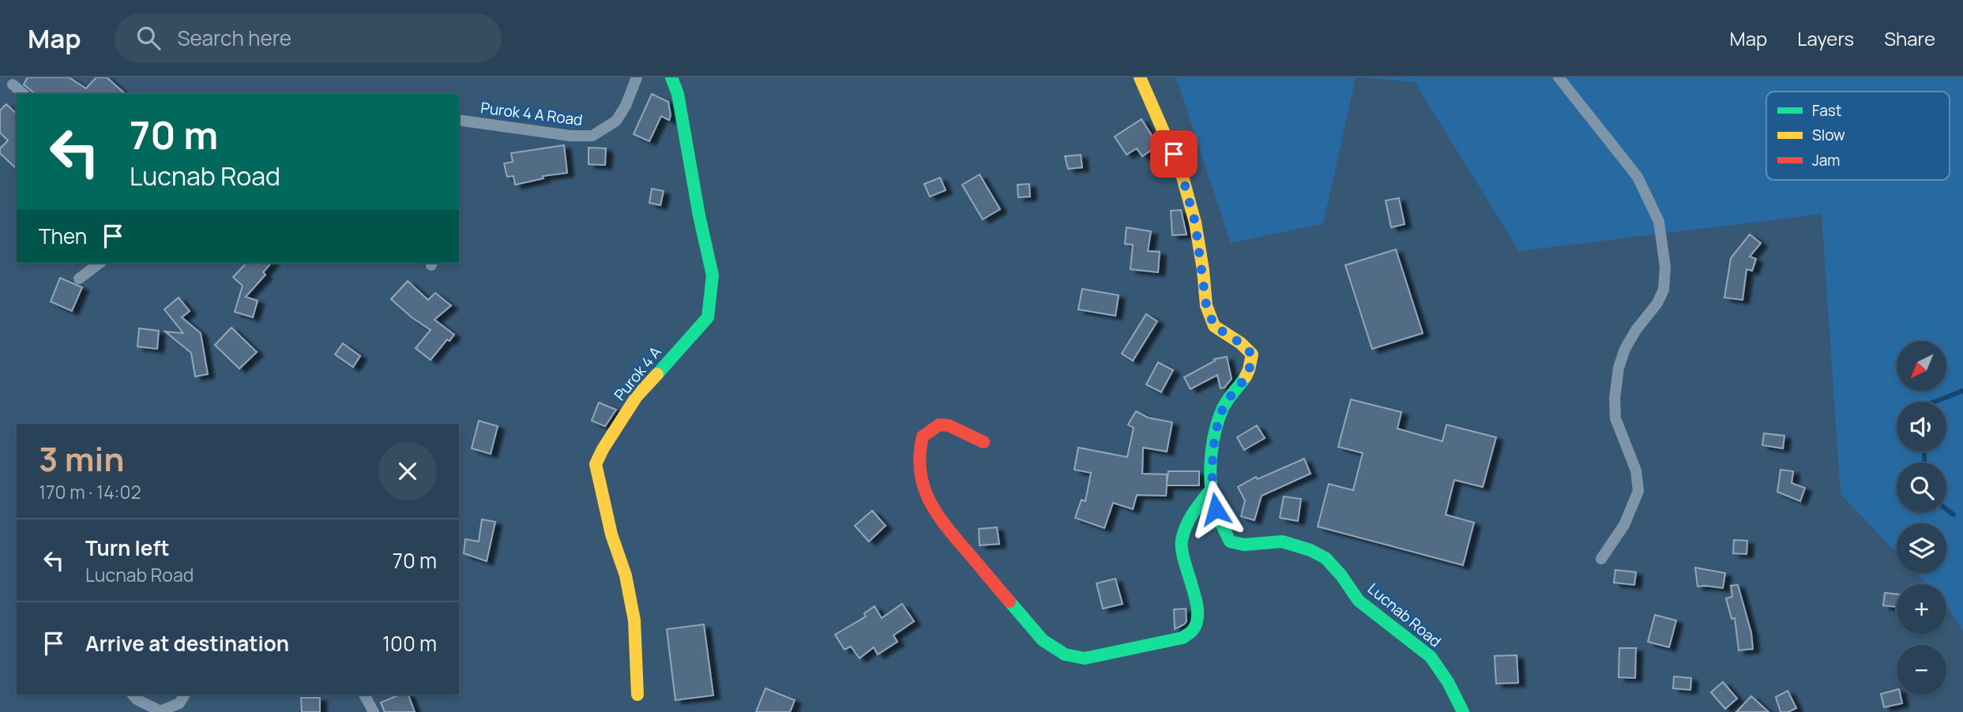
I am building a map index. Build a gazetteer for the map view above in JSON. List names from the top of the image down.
{
  "streets": {
    "street": ["Purok 4 A Road", "Purok 4 A", "Lucnab Road"]
  },
  "legend": ["Fast", "Slow", "Jam"],
  "north": "bottom left",
  "page": {
    "header": "Map",
    "search": "Search here",
    "nav": ["Map", "Layers", "Share"],
    "turn": ["70 m", "Lucnab Road"],
    "then": "Then",
    "map_buttons": ["+", "−"],
    "heading": ["3 min", "170 m · 14:02"],
    "list": [
      {
        "name": "Turn left",
        "note": "Lucnab Road",
        "value": "70 m"
      },
      {
        "name": "Arrive at destination",
        "value": "100 m"
      }
    ]
  }
}
